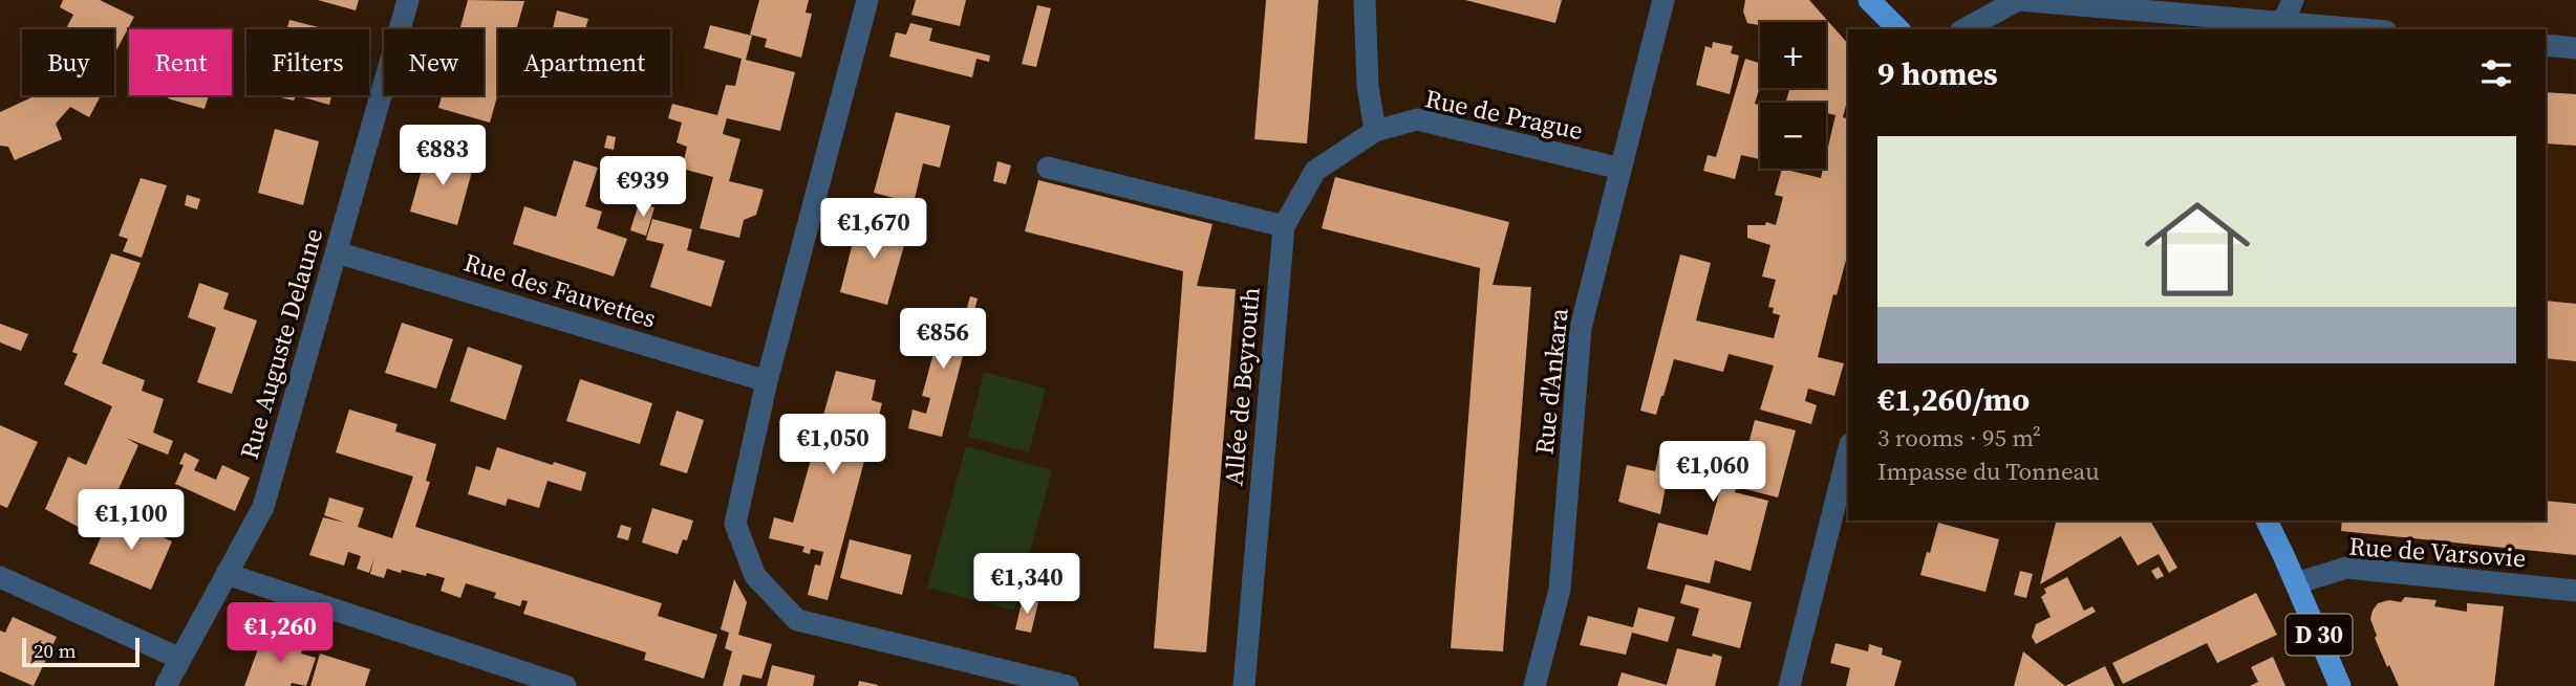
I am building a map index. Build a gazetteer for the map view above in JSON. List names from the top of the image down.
{
  "streets": {
    "main road": ["D 30"],
    "street": [
      "Rue de Prague",
      "Rue des Fauvettes",
      "Rue Auguste Delaune",
      "Rue d'Ankara",
      "Allée de Beyrouth",
      "Rue de Varsovie"
    ]
  },
  "crossings": [
    ["Rue de Prague", "Rue d'Ankara"],
    ["Rue de Prague", "Allée de Beyrouth"],
    ["Rue des Fauvettes", "Rue Auguste Delaune"],
    ["Rue de Varsovie", "D 30"]
  ],
  "scale_bar": "20 m",
  "page": {
    "map_buttons": ["+", "−"],
    "chip": [
      "Buy",
      "Rent",
      "Filters",
      "New",
      "Apartment"
    ],
    "heading": "9 homes",
    "list": [
      {
        "name": "€1,260/mo",
        "note": "3 rooms · 95 m² · Impasse du Tonneau"
      }
    ],
    "price": [
      "€883",
      "€939",
      "€1,670",
      "€856",
      "€1,050",
      "€1,060",
      "€1,100",
      "€1,340",
      "€1,260"
    ],
    "scale": "20 m"
  }
}
